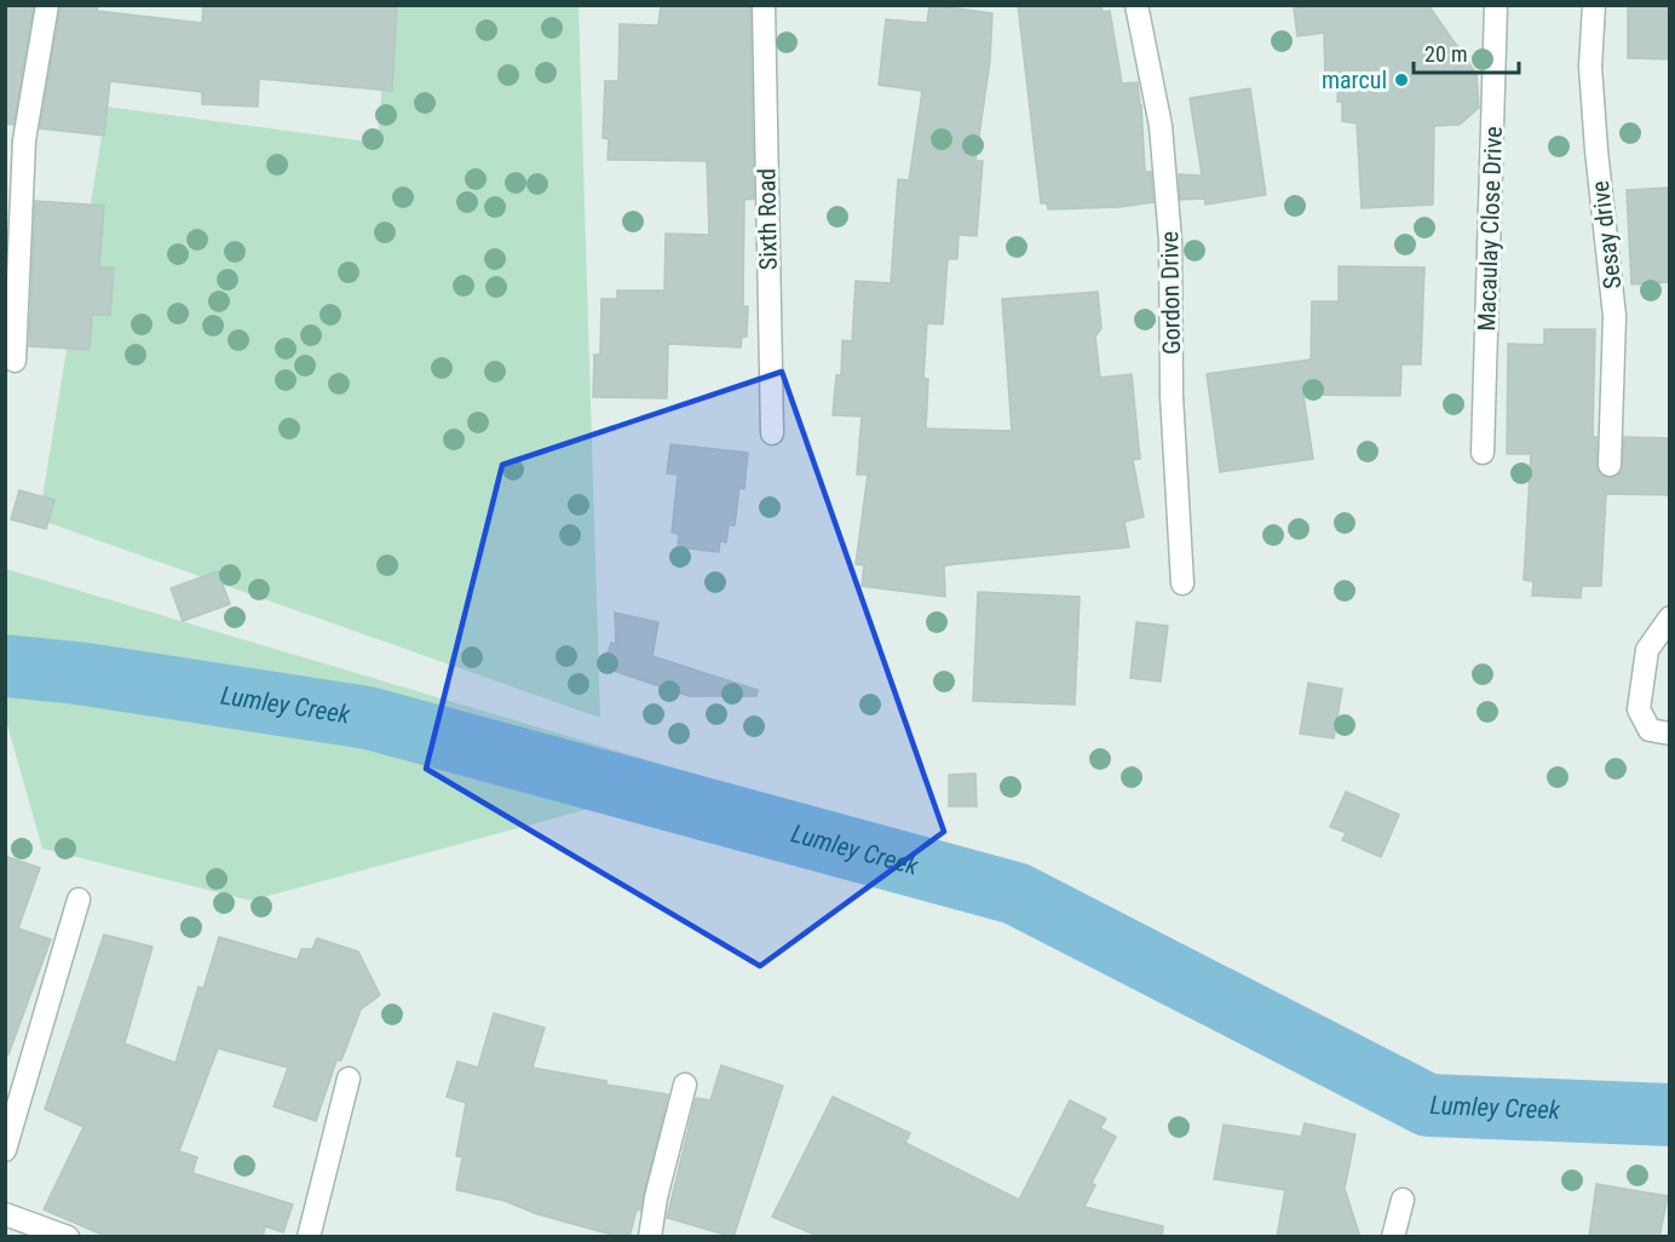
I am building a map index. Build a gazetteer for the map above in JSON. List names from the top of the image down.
{
  "streets": {
    "street": [
      "Sixth Road",
      "Macaulay Close Drive",
      "Sesay drive",
      "Gordon Drive"
    ]
  },
  "water": ["Lumley Creek"],
  "places": ["marcul"],
  "scale_bar": "20 m"
}
